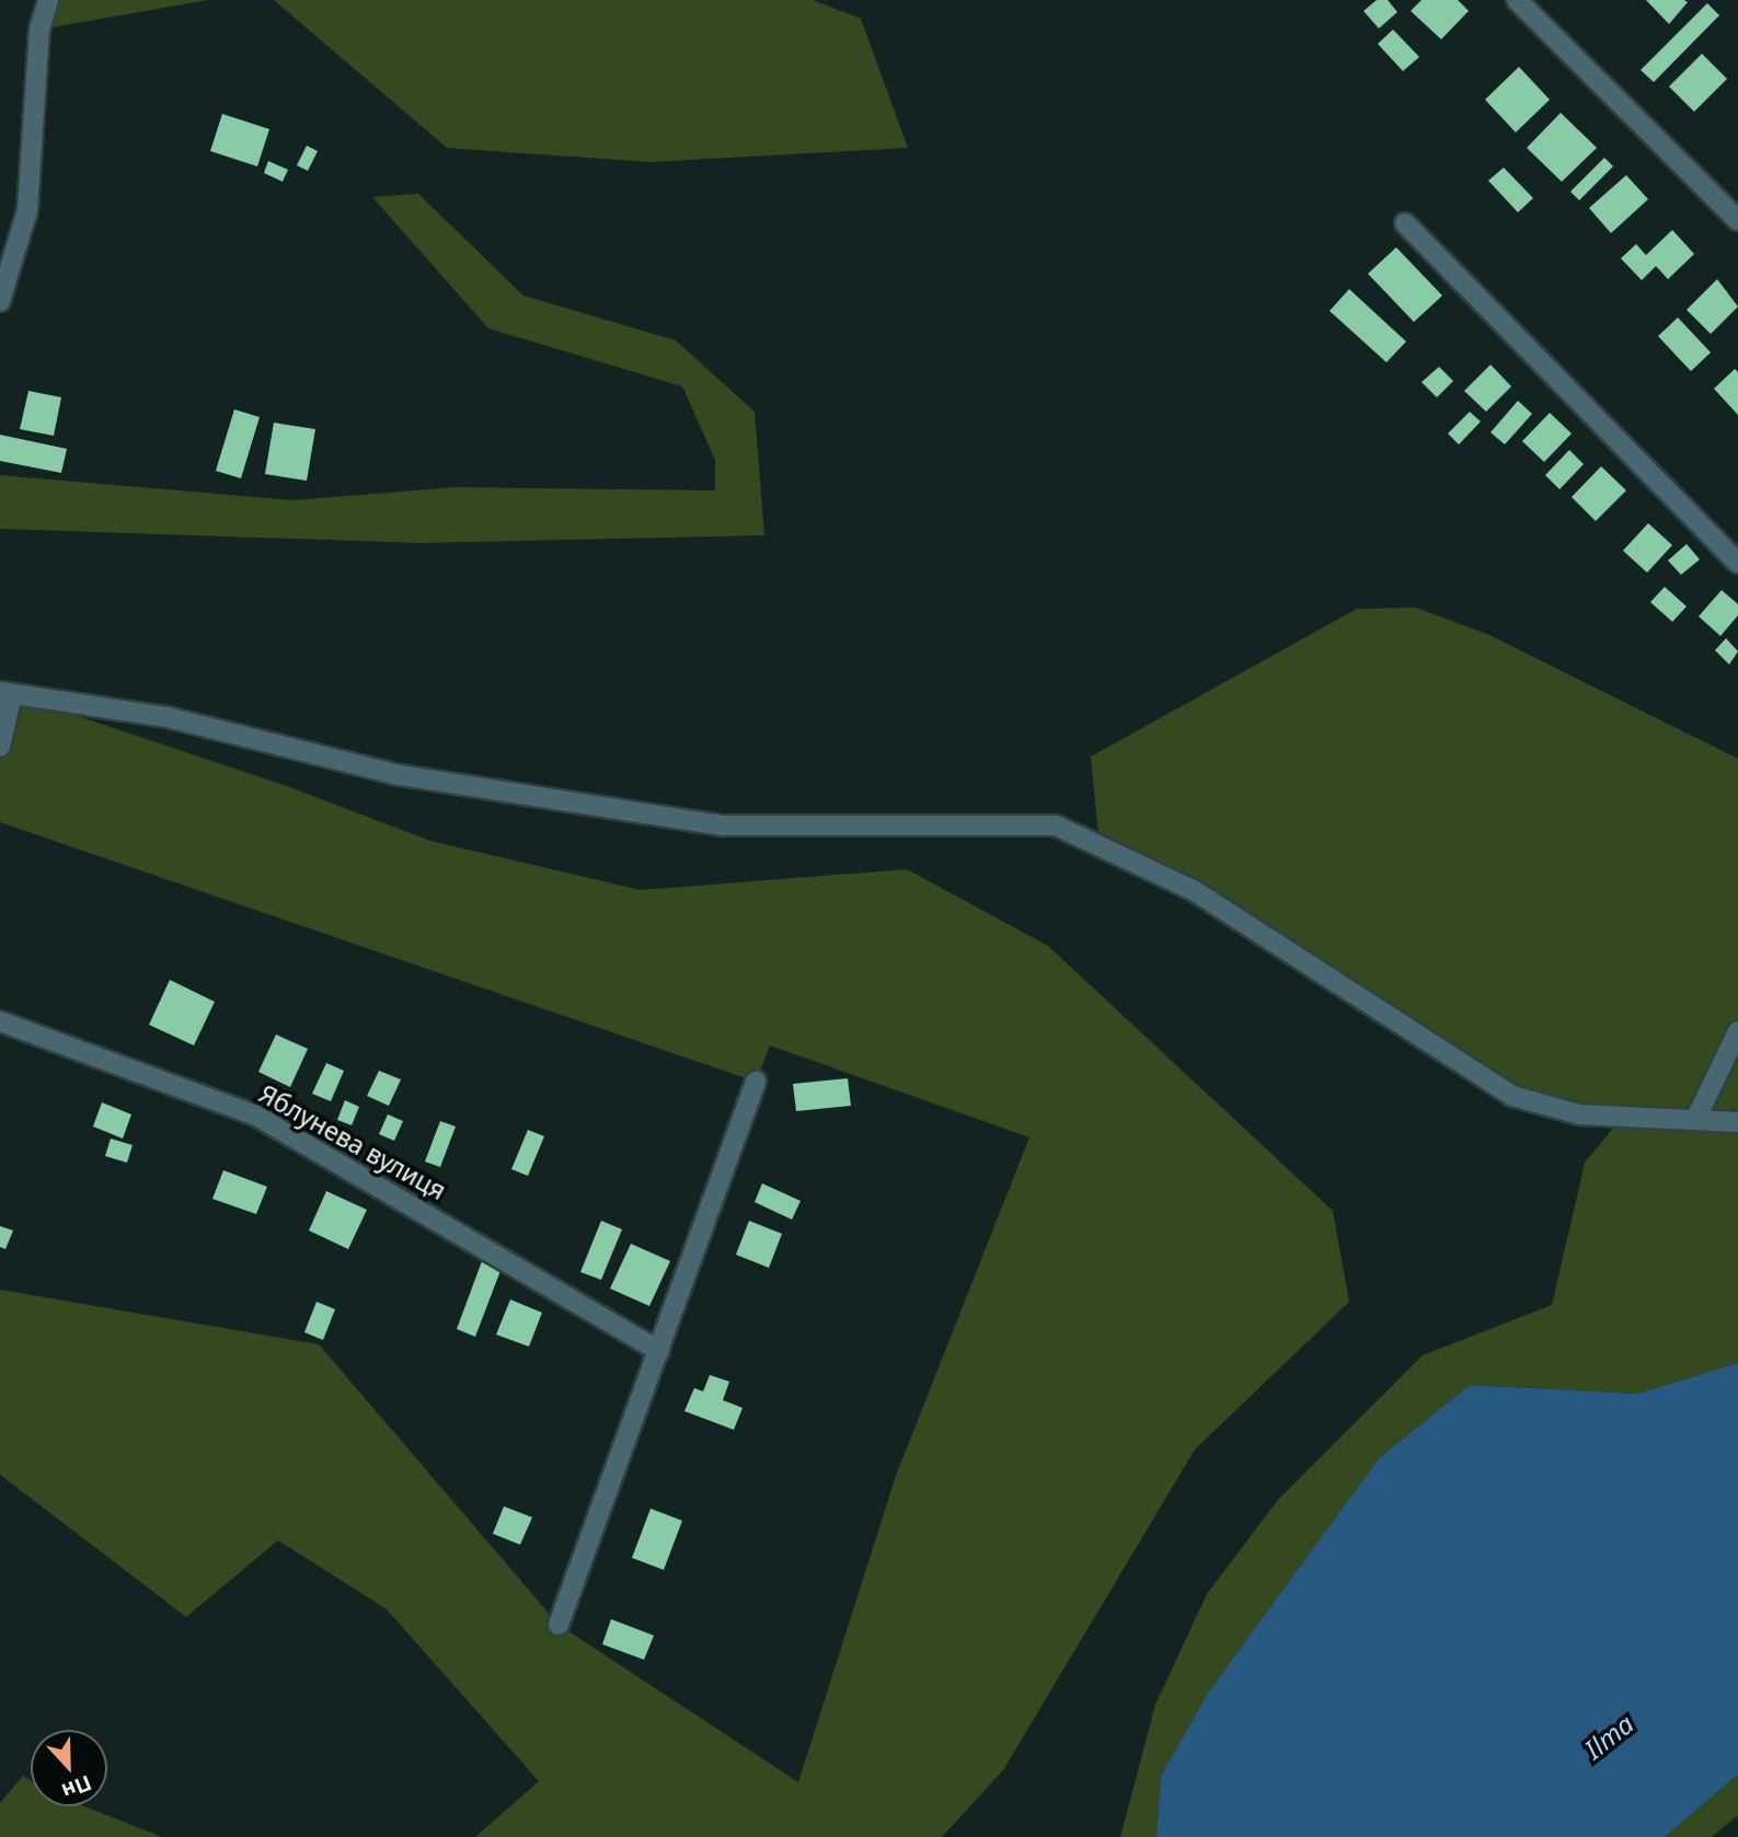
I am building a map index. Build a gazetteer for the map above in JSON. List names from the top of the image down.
{
  "streets": {
    "street": ["Яблунева вулиця"]
  },
  "water": ["Ilma"],
  "north": "bottom"
}
